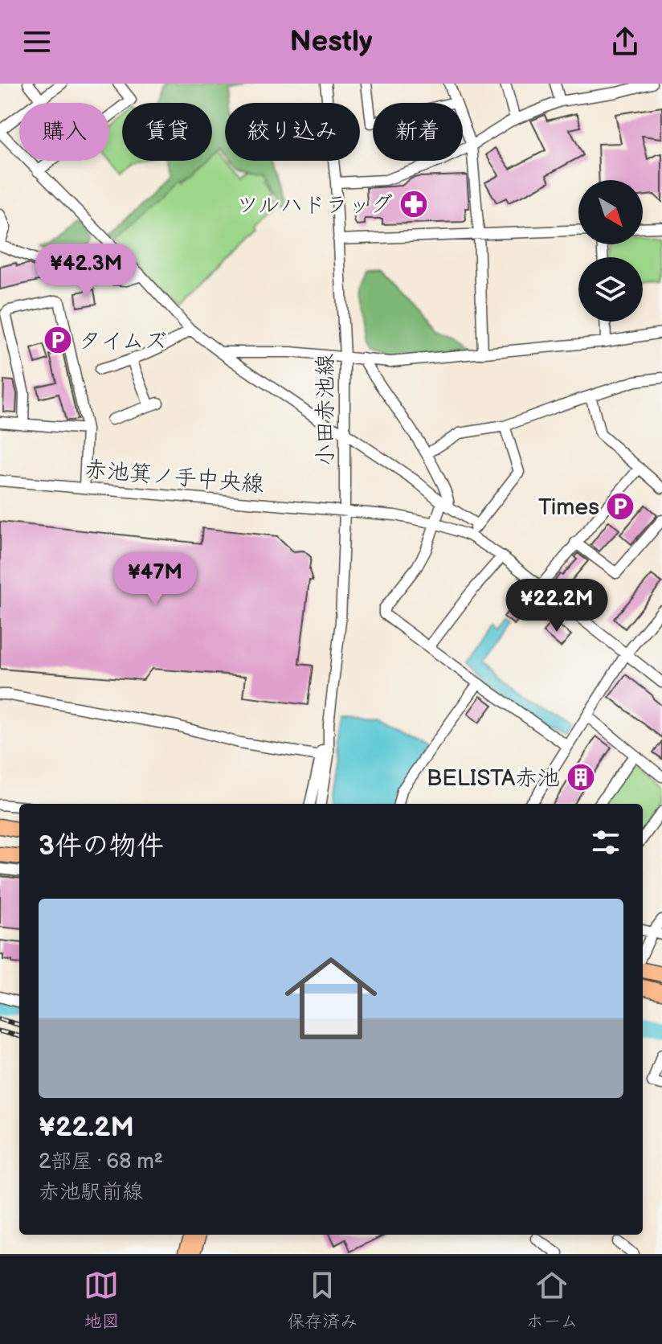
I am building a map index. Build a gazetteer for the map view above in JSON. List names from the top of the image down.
{
  "streets": {
    "street": ["小田赤池線", "赤池箕ノ手中央線"]
  },
  "crossings": [
    ["小田赤池線", "赤池箕ノ手中央線"]
  ],
  "places": {
    "pharmacy": ["ツルハドラッグ"],
    "parking": ["タイムズ", "Times"],
    "building": ["BELISTA赤池"]
  },
  "north": "bottom right",
  "page": {
    "header": "Nestly",
    "chip": [
      "購入",
      "賃貸",
      "絞り込み",
      "新着"
    ],
    "price": ["¥42.3M", "¥47M", "¥22.2M"],
    "heading": "3件の物件",
    "list": [
      {
        "name": "¥22.2M",
        "note": "2部屋 · 68 m² · 赤池駅前線"
      }
    ],
    "tabs": ["地図", "保存済み", "ホーム"]
  }
}
